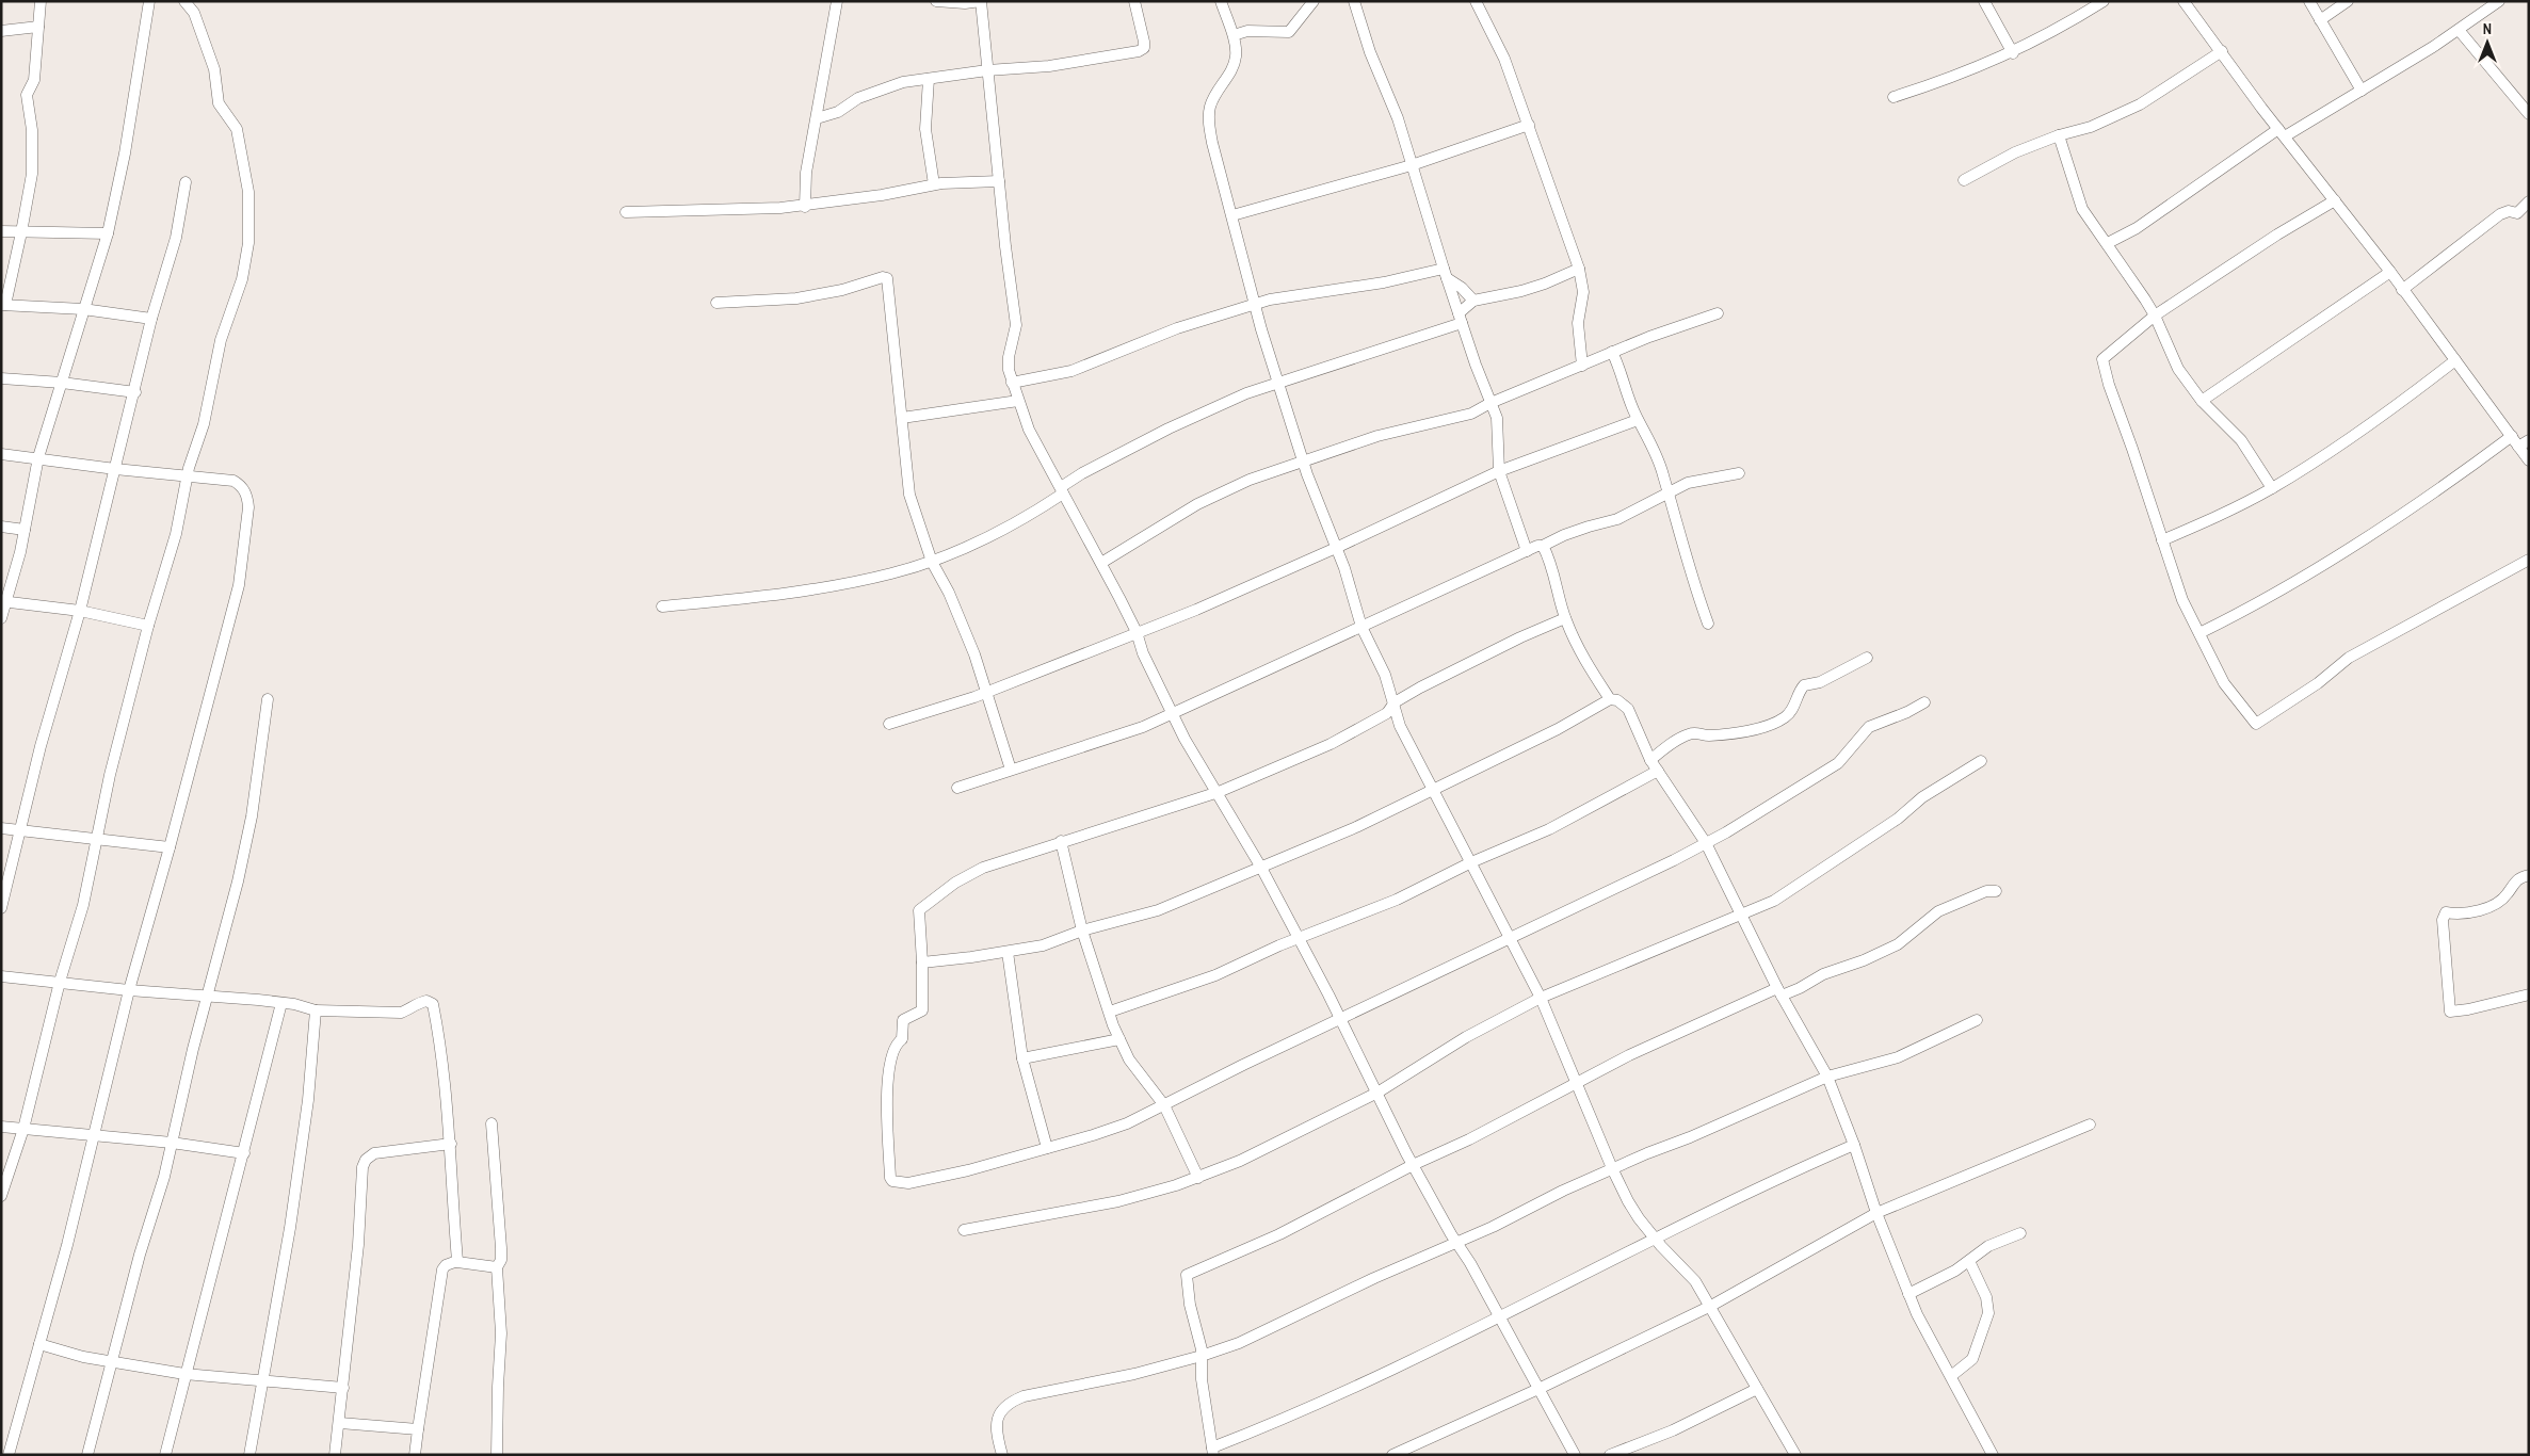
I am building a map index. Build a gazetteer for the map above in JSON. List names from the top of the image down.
{
  "north": "top"
}
